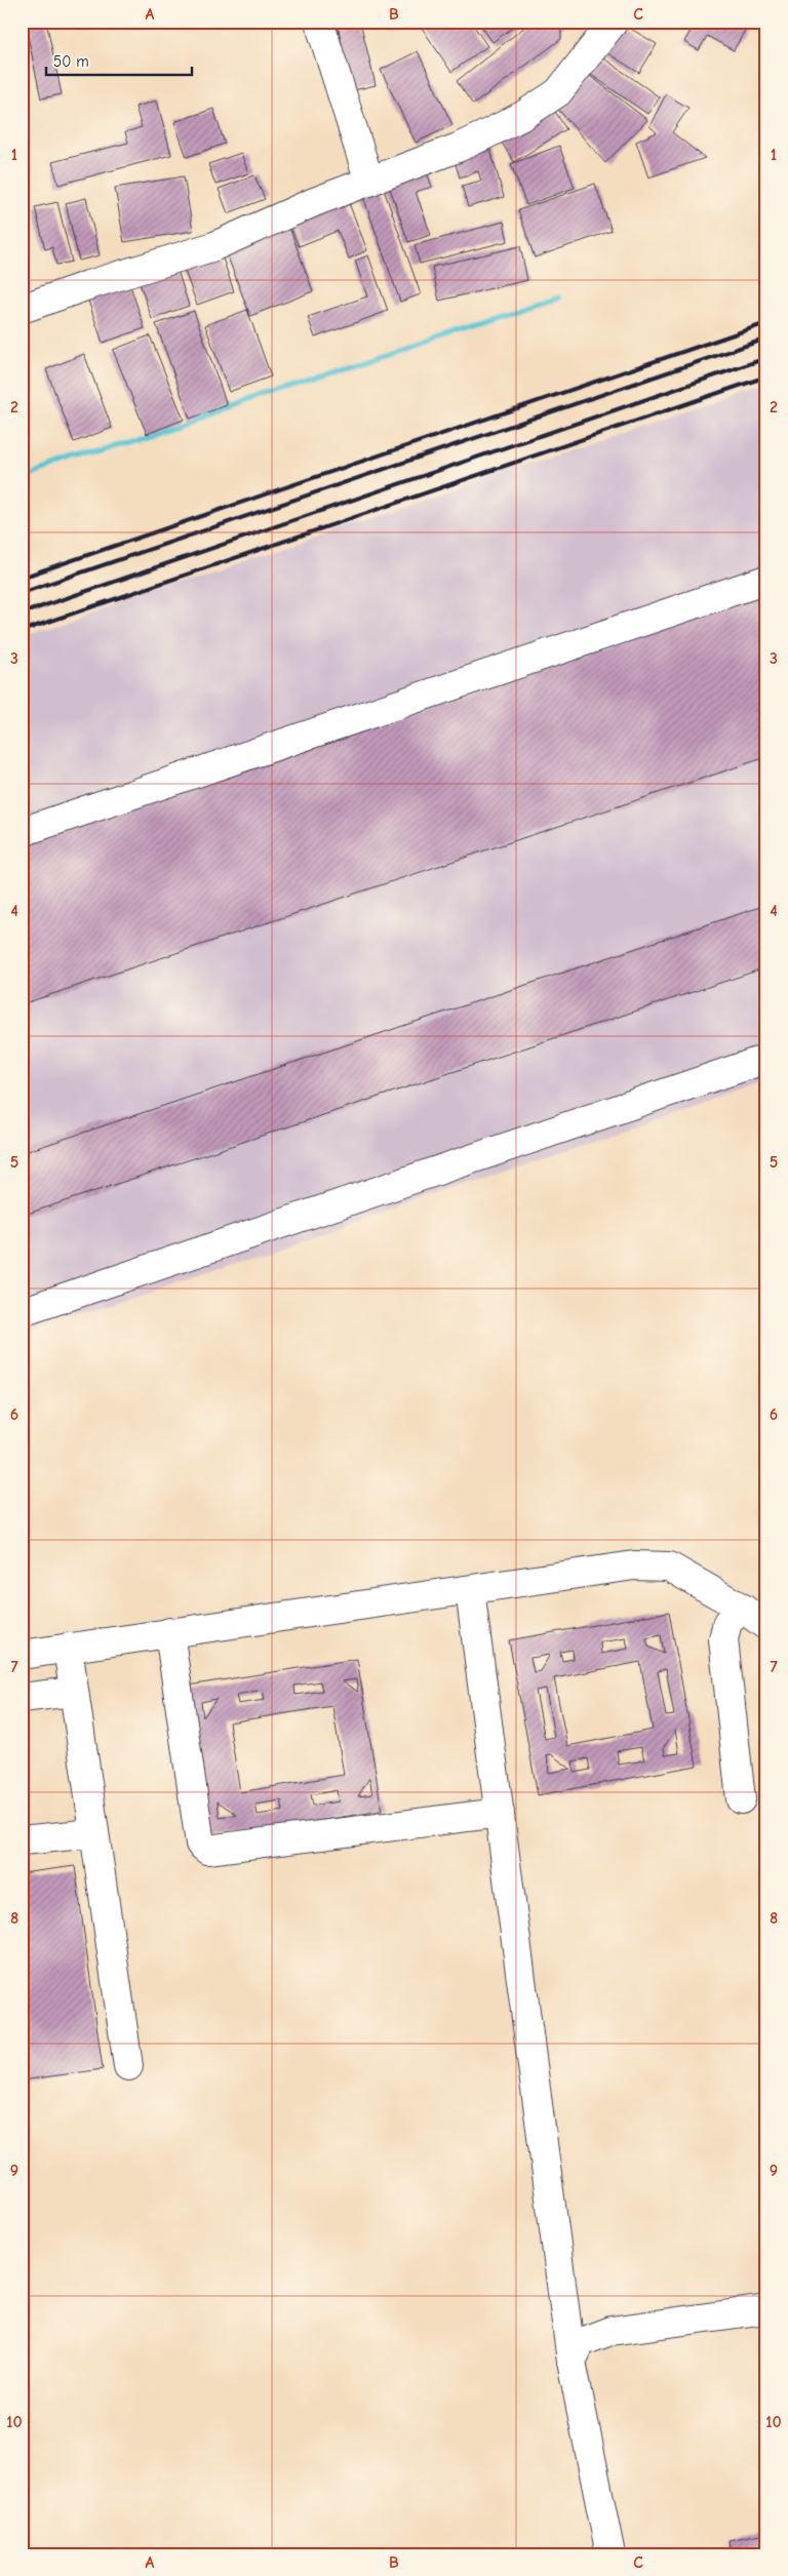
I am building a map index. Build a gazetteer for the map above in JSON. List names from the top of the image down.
{
  "scale_bar": "50 m",
  "grid": {
    "columns": ["A", "B", "C"],
    "rows": [
      "1",
      "2",
      "3",
      "4",
      "5",
      "6",
      "7",
      "8",
      "9",
      "10"
    ]
  }
}
